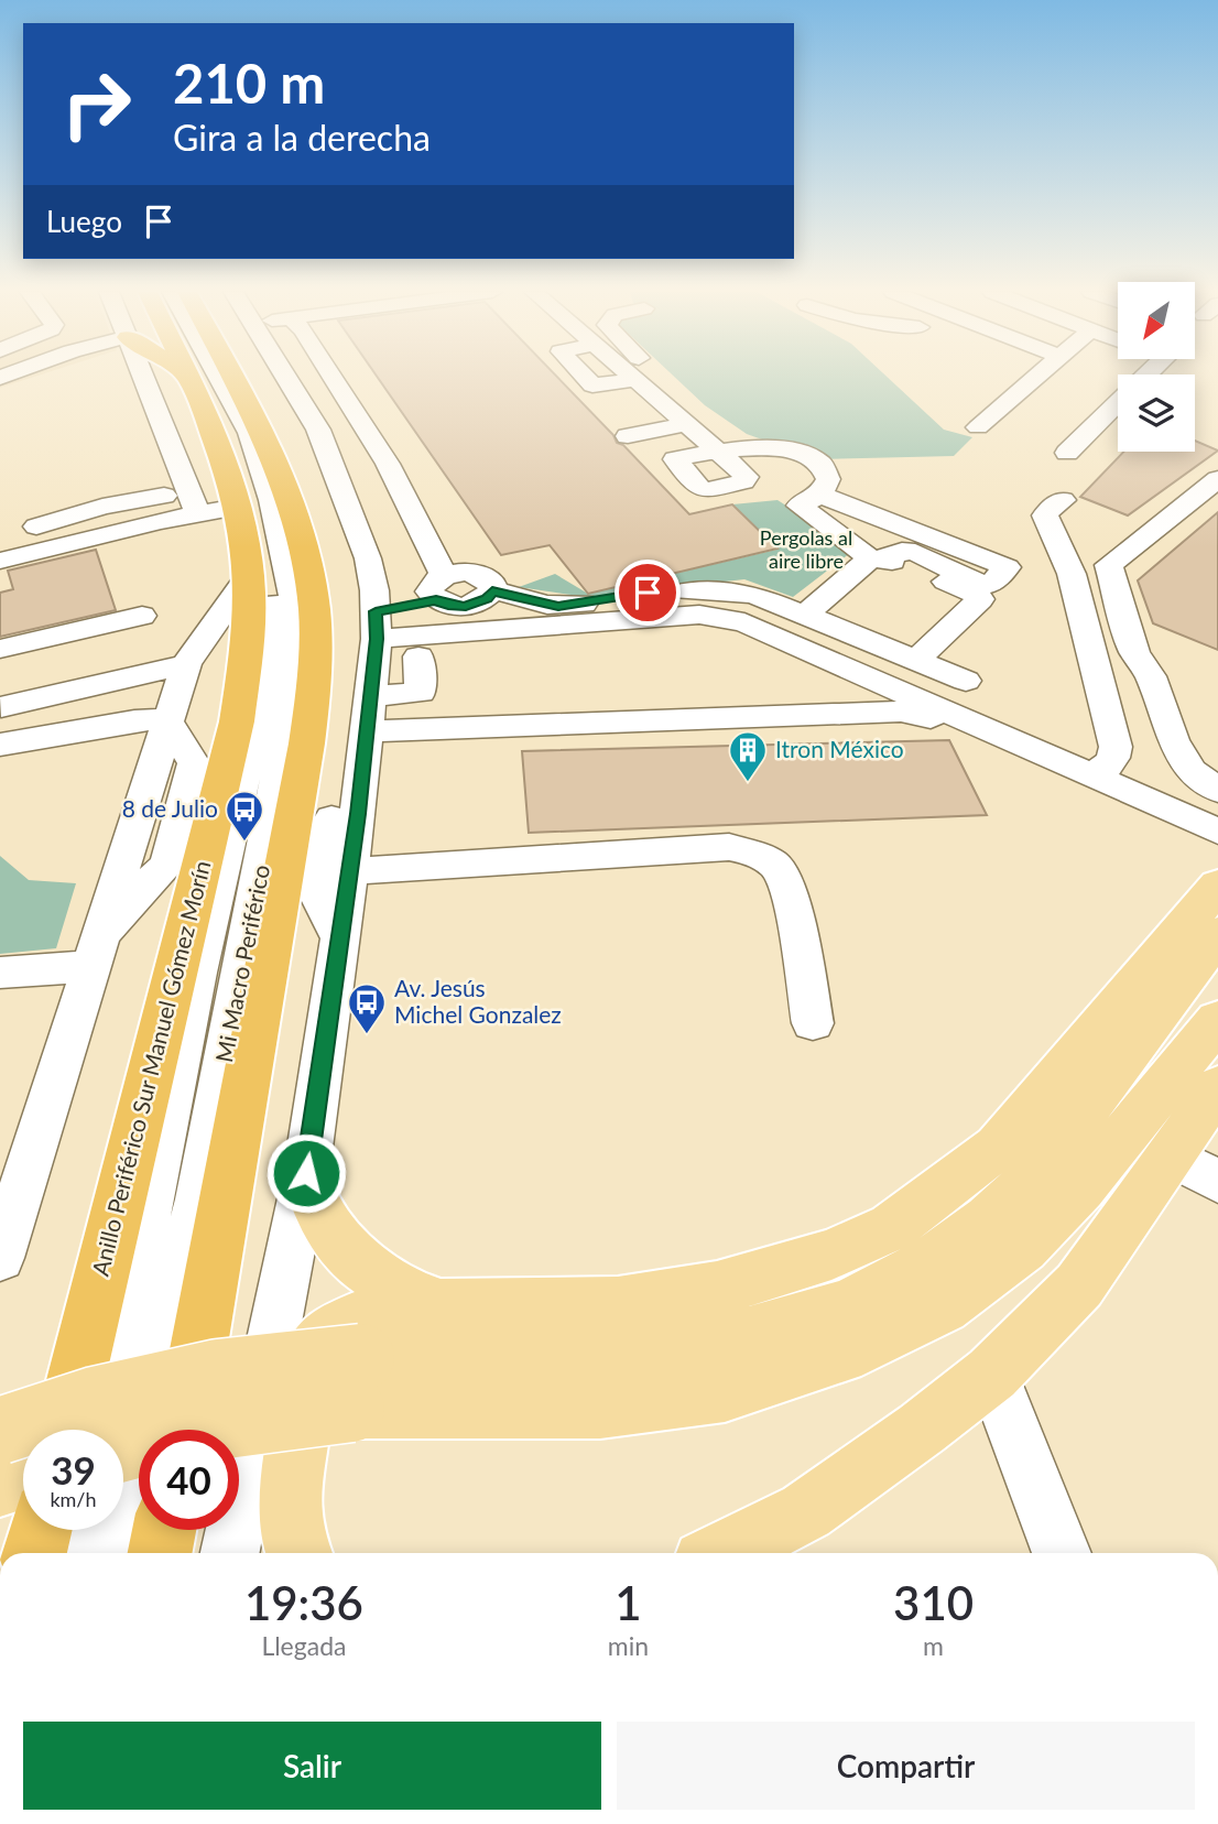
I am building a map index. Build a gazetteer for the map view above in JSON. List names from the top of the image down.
{
  "streets": {
    "highway": ["Anillo Periférico Sur Manuel Gómez Morín"],
    "street": ["Mi Macro Periférico"]
  },
  "parks": ["Pergolas al aire libre"],
  "places": {
    "building": ["Itron México"],
    "bus stop": ["8 de Julio", "Av. Jesús Michel Gonzalez"]
  },
  "north": "bottom left",
  "page": {
    "turn": ["210 m", "Gira a la derecha"],
    "then": "Luego",
    "speed": "39 km/h",
    "limit": "40",
    "eta": [
      "19:36",
      "Llegada",
      "1",
      "min",
      "310",
      "m"
    ],
    "buttons": ["Salir", "Compartir"]
  }
}
